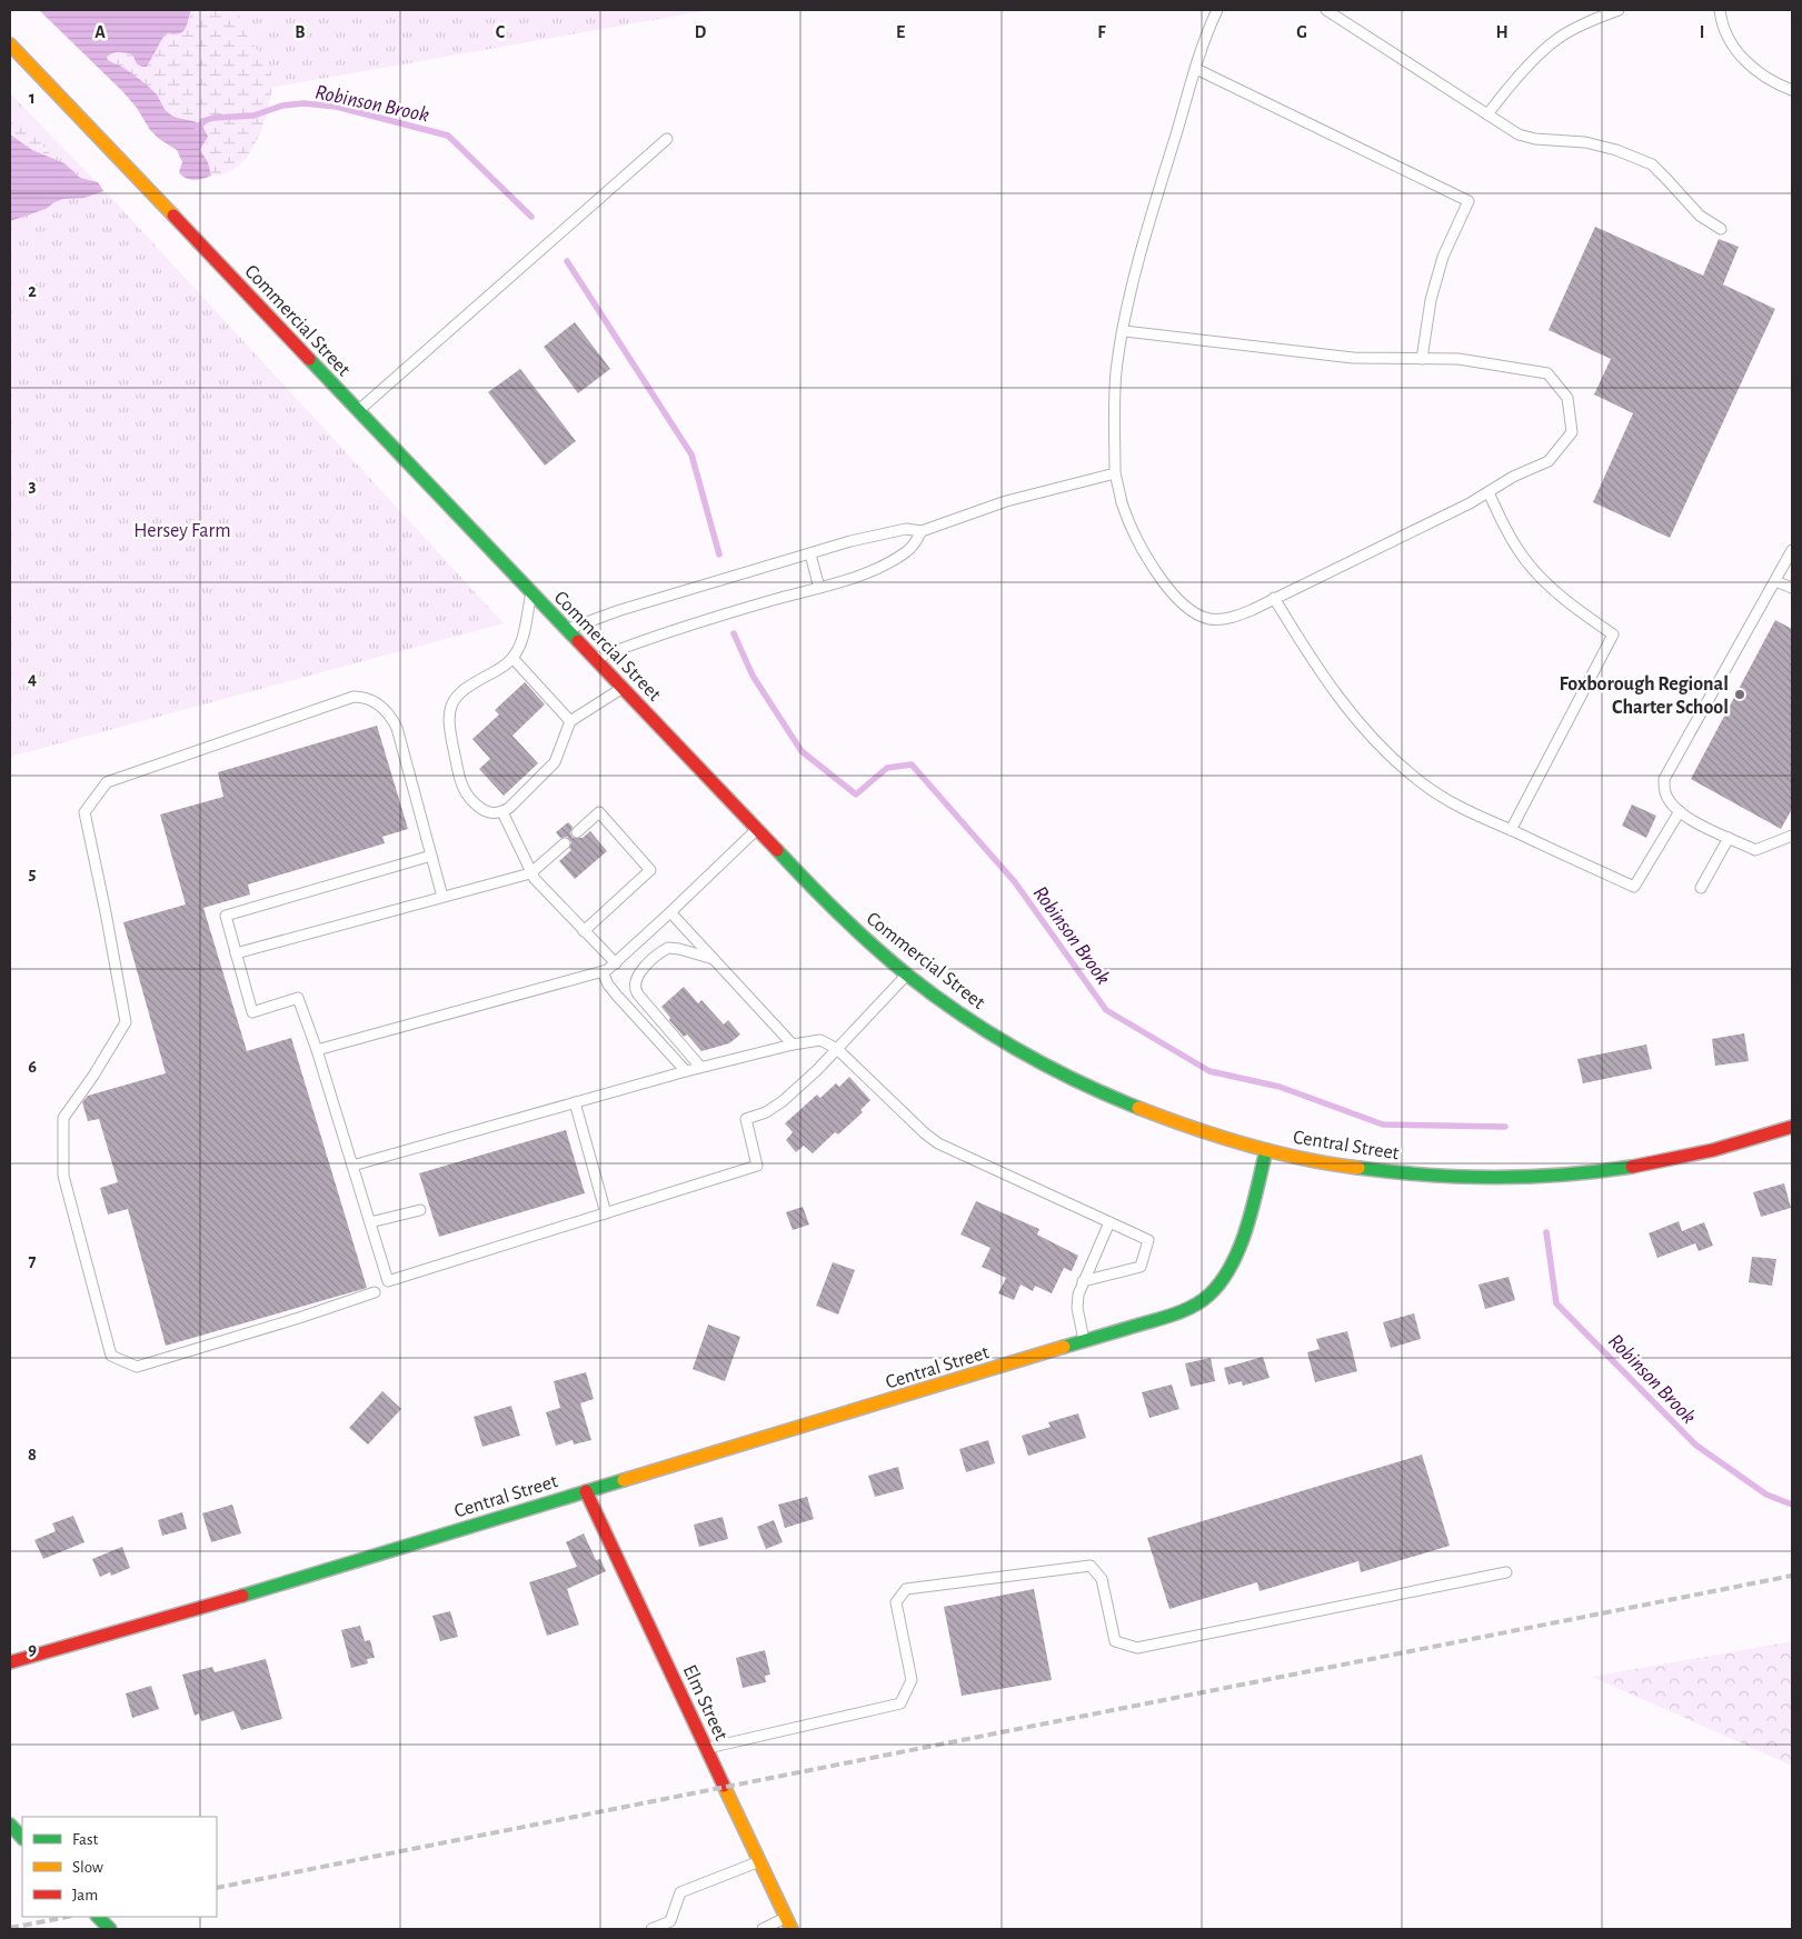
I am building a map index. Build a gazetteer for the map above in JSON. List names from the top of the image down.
{
  "streets": {
    "main road": ["Commercial Street", "Central Street", "Elm Street"]
  },
  "crossings": [
    ["Commercial Street", "Central Street"],
    ["Central Street", "Elm Street"]
  ],
  "water": ["Robinson Brook"],
  "parks": ["Hersey Farm"],
  "places": ["Foxborough Regional Charter School"],
  "legend": ["Fast", "Slow", "Jam"],
  "grid": {
    "columns": [
      "A",
      "B",
      "C",
      "D",
      "E",
      "F",
      "G",
      "H",
      "I"
    ],
    "rows": [
      "1",
      "2",
      "3",
      "4",
      "5",
      "6",
      "7",
      "8",
      "9"
    ]
  }
}
